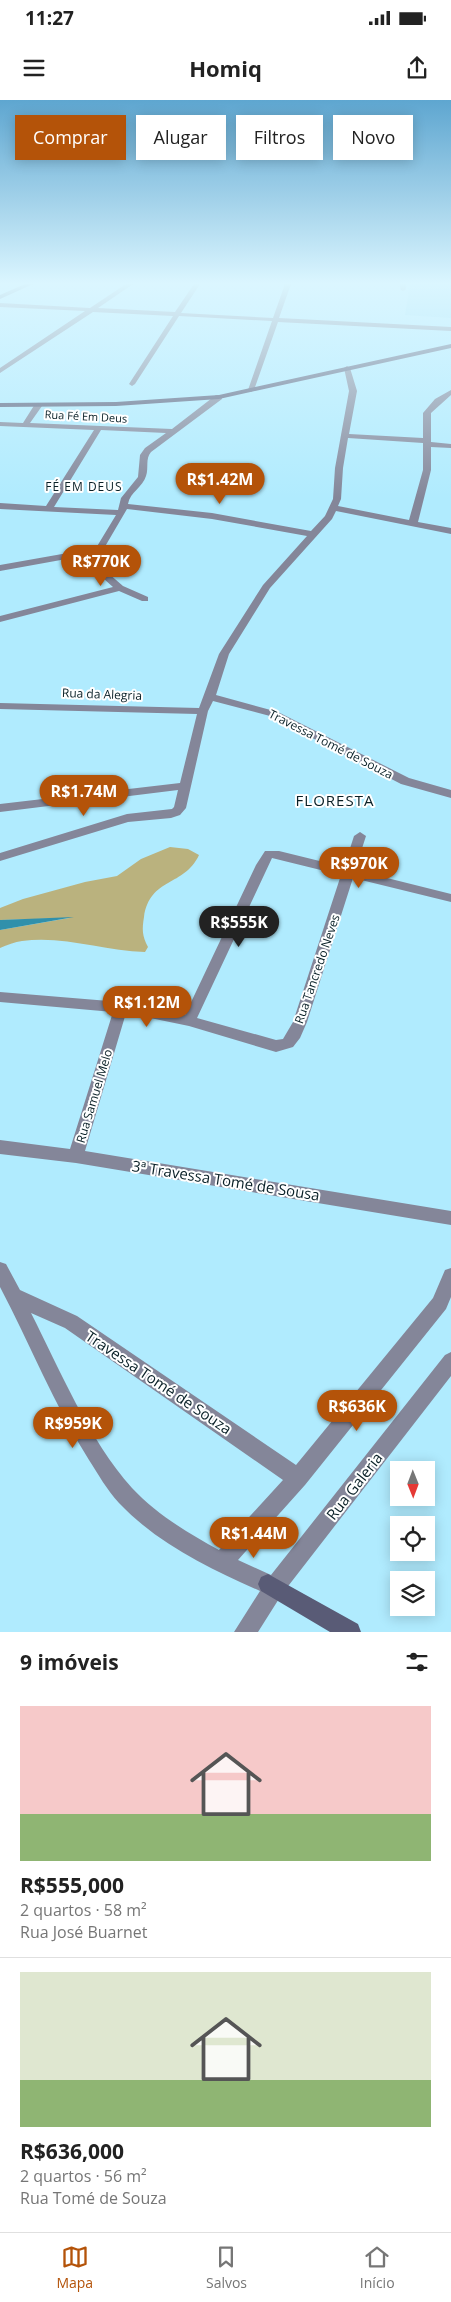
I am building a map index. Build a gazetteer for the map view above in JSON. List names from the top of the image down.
{
  "streets": {
    "street": [
      "Rua Fé Em Deus",
      "Rua da Alegria",
      "Travessa Tomé de Souza",
      "Rua Tancredo Neves",
      "Rua Samuel Melo",
      "3ª Travessa Tomé de Sousa",
      "Rua Galeria"
    ]
  },
  "crossings": [
    ["Rua Samuel Melo", "3ª Travessa Tomé de Sousa"]
  ],
  "districts": ["FÉ EM DEUS", "FLORESTA"],
  "north": "bottom",
  "page": {
    "status": "11:27",
    "header": "Homiq",
    "chip": [
      "Comprar",
      "Alugar",
      "Filtros",
      "Novo"
    ],
    "price": [
      "R$1.42M",
      "R$770K",
      "R$1.74M",
      "R$970K",
      "R$555K",
      "R$1.12M",
      "R$636K",
      "R$959K",
      "R$1.44M"
    ],
    "heading": "9 imóveis",
    "list": [
      {
        "name": "R$555,000",
        "note": "2 quartos · 58 m² · Rua José Buarnet"
      },
      {
        "name": "R$636,000",
        "note": "2 quartos · 56 m² · Rua Tomé de Souza"
      }
    ],
    "tabs": ["Mapa", "Salvos", "Início"]
  }
}
